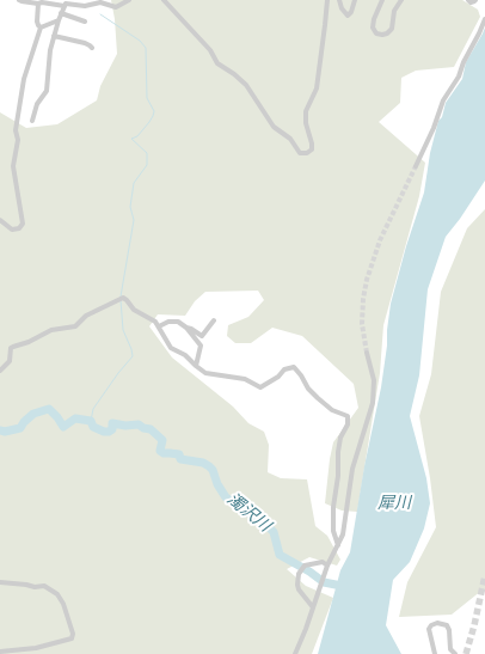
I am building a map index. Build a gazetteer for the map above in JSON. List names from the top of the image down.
{
  "water": ["犀川", "濁沢川"]
}
